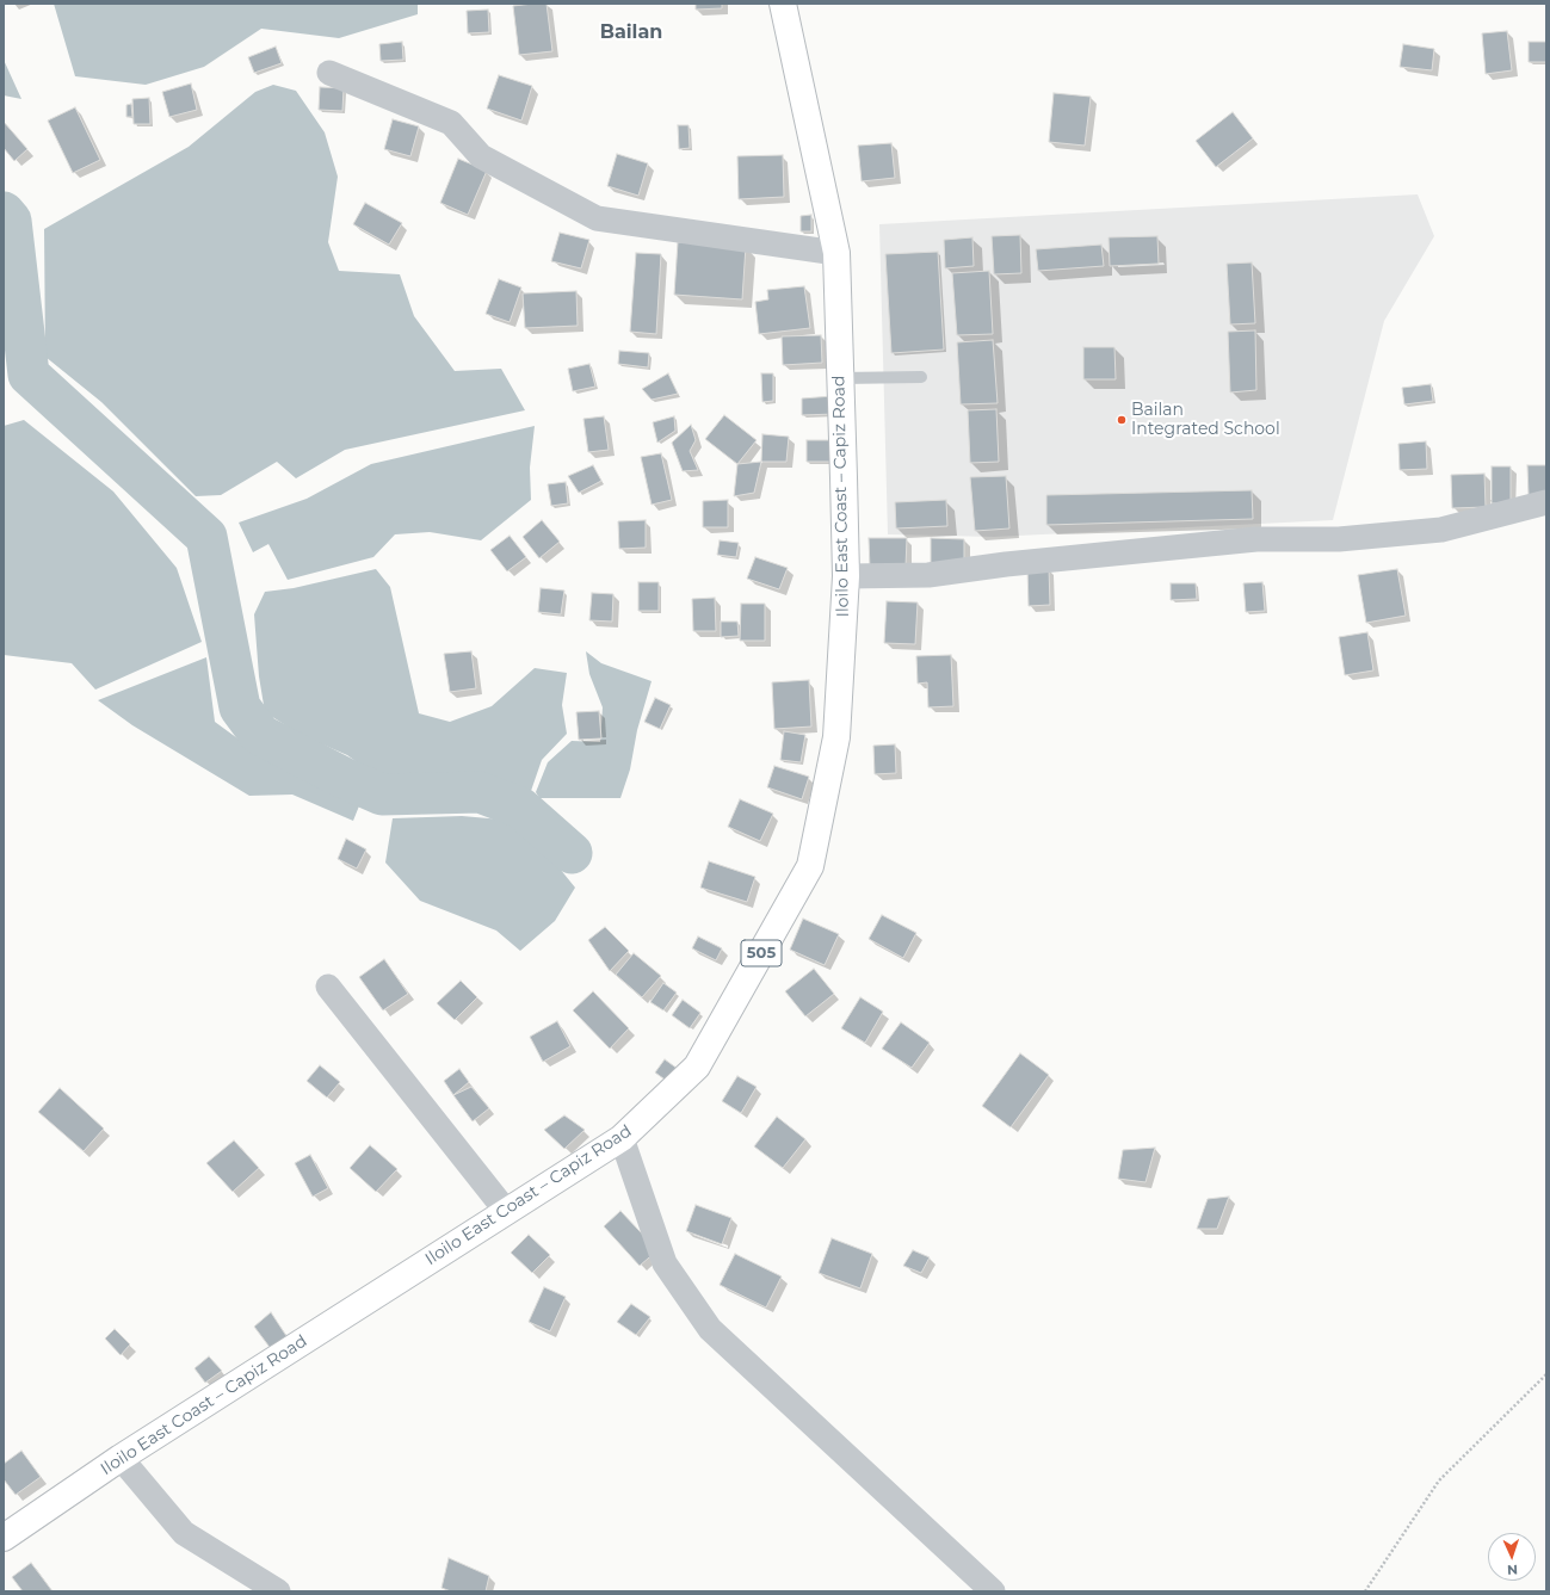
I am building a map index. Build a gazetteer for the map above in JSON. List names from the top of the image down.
{
  "streets": {
    "main road": ["Iloilo East Coast – Capiz Road", "505"]
  },
  "districts": ["Bailan"],
  "places": ["Bailan Integrated School"],
  "north": "bottom"
}
